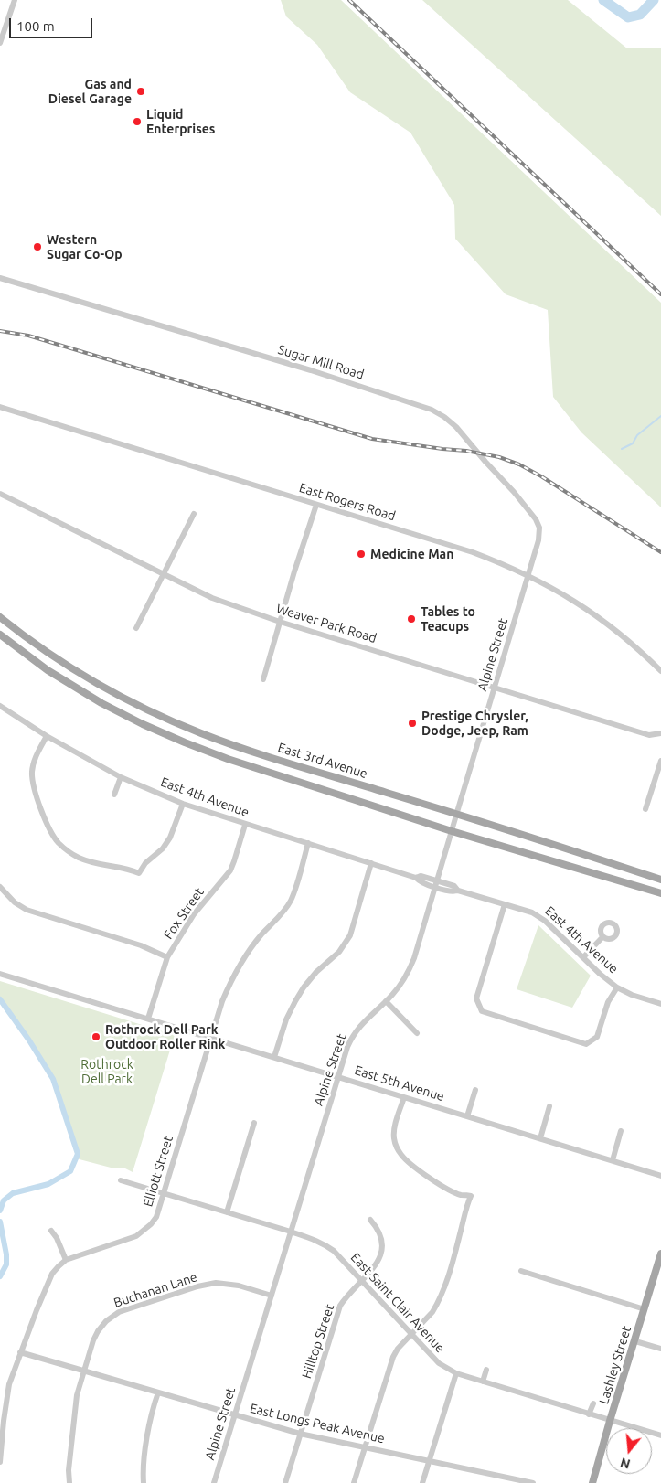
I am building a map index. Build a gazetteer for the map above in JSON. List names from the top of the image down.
{
  "streets": {
    "main road": ["East 3rd Avenue", "Lashley Street"],
    "street": [
      "Sugar Mill Road",
      "East Rogers Road",
      "Weaver Park Road",
      "Alpine Street",
      "East 4th Avenue",
      "Fox Street",
      "East 5th Avenue",
      "Elliott Street",
      "Buchanan Lane",
      "East Saint Clair Avenue",
      "Hilltop Street",
      "East Longs Peak Avenue"
    ]
  },
  "crossings": [
    ["Sugar Mill Road", "East Rogers Road"],
    ["Sugar Mill Road", "Alpine Street"],
    ["East Rogers Road", "Alpine Street"],
    ["Weaver Park Road", "Alpine Street"],
    ["Alpine Street", "East 3rd Avenue"],
    ["Alpine Street", "East 4th Avenue"],
    ["Alpine Street", "East 5th Avenue"],
    ["Alpine Street", "Buchanan Lane"],
    ["Alpine Street", "East Saint Clair Avenue"],
    ["Alpine Street", "East Longs Peak Avenue"],
    ["East 4th Avenue", "Fox Street"],
    ["East 4th Avenue", "Elliott Street"],
    ["Fox Street", "East 5th Avenue"],
    ["East 5th Avenue", "Elliott Street"],
    ["Elliott Street", "East Saint Clair Avenue"],
    ["Elliott Street", "East Longs Peak Avenue"],
    ["Buchanan Lane", "East Longs Peak Avenue"],
    ["East Saint Clair Avenue", "Hilltop Street"],
    ["East Saint Clair Avenue", "Lashley Street"],
    ["Hilltop Street", "East Longs Peak Avenue"]
  ],
  "parks": ["Rothrock Dell Park"],
  "places": [
    "Gas and Diesel Garage",
    "Liquid Enterprises",
    "Western Sugar Co-Op",
    "Medicine Man",
    "Tables to Teacups",
    "Prestige Chrysler, Dodge, Jeep, Ram",
    "Rothrock Dell Park Outdoor Roller Rink"
  ],
  "scale_bar": "100 m",
  "north": "bottom"
}
